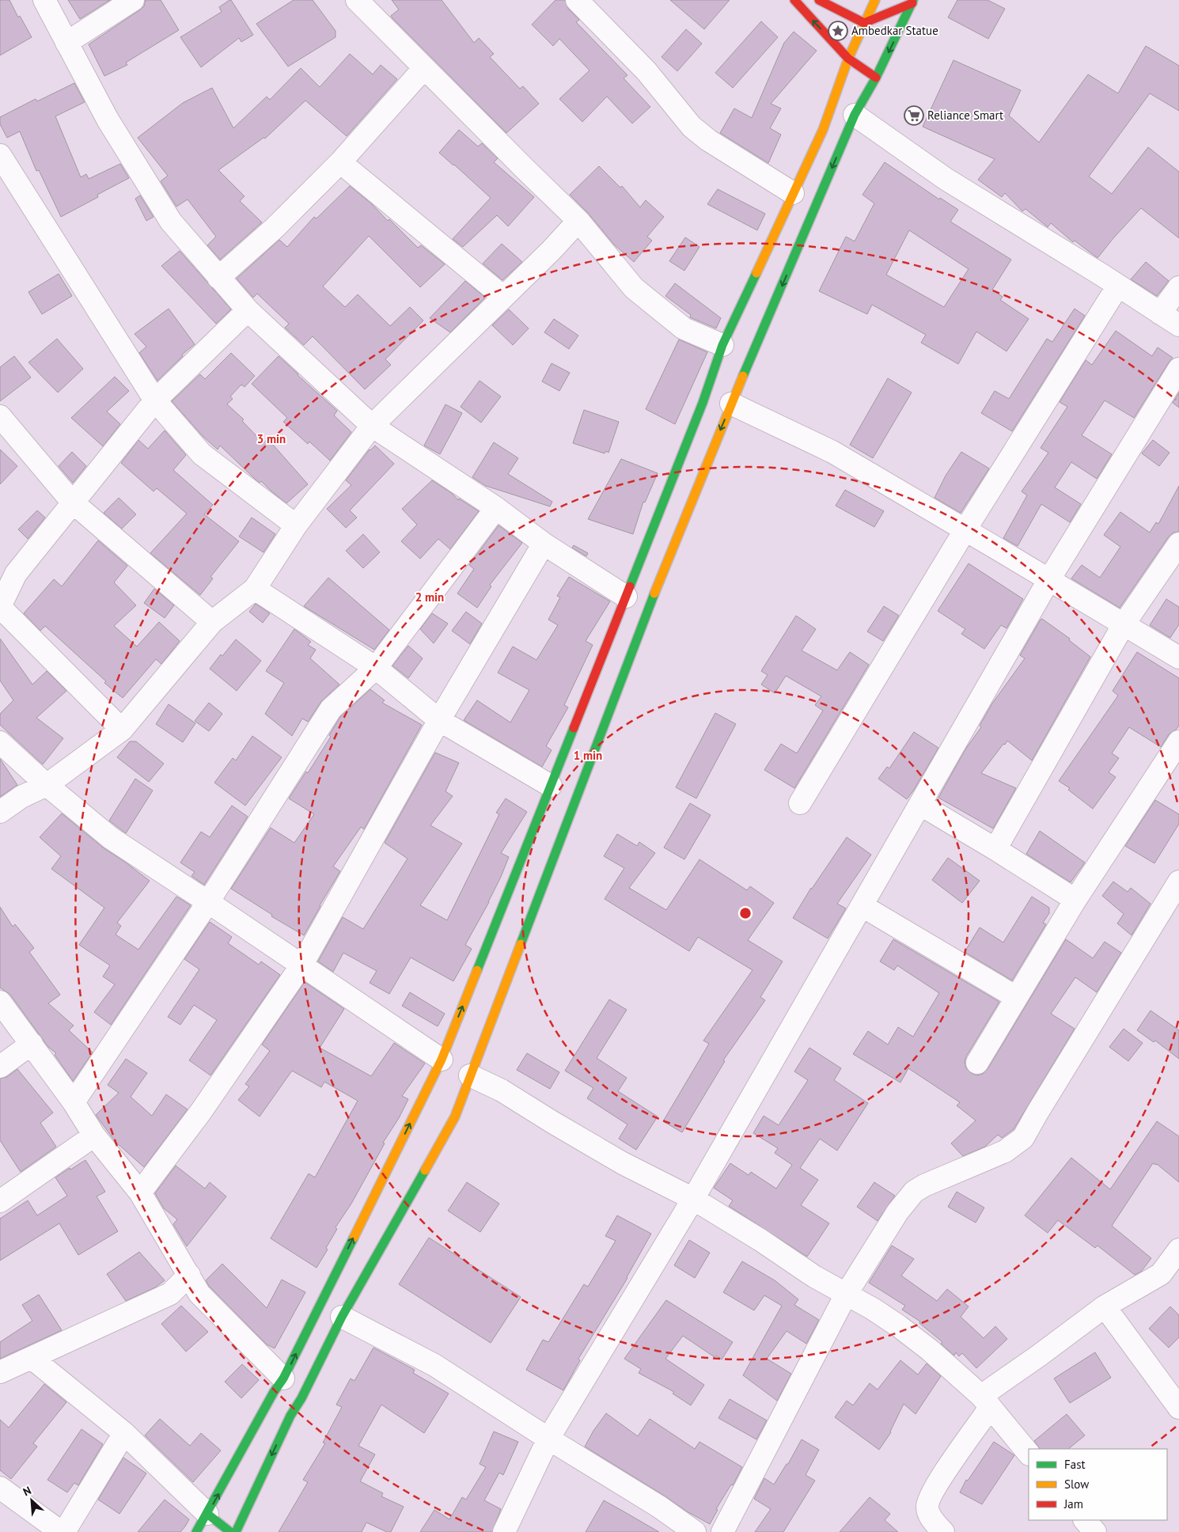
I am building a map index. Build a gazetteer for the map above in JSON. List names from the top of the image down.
{
  "places": {
    "place": ["Ambedkar Statue"],
    "supermarket": ["Reliance Smart"]
  },
  "legend": ["Fast", "Slow", "Jam"],
  "north": "top left",
  "rings": ["3 min", "2 min", "1 min"]
}
